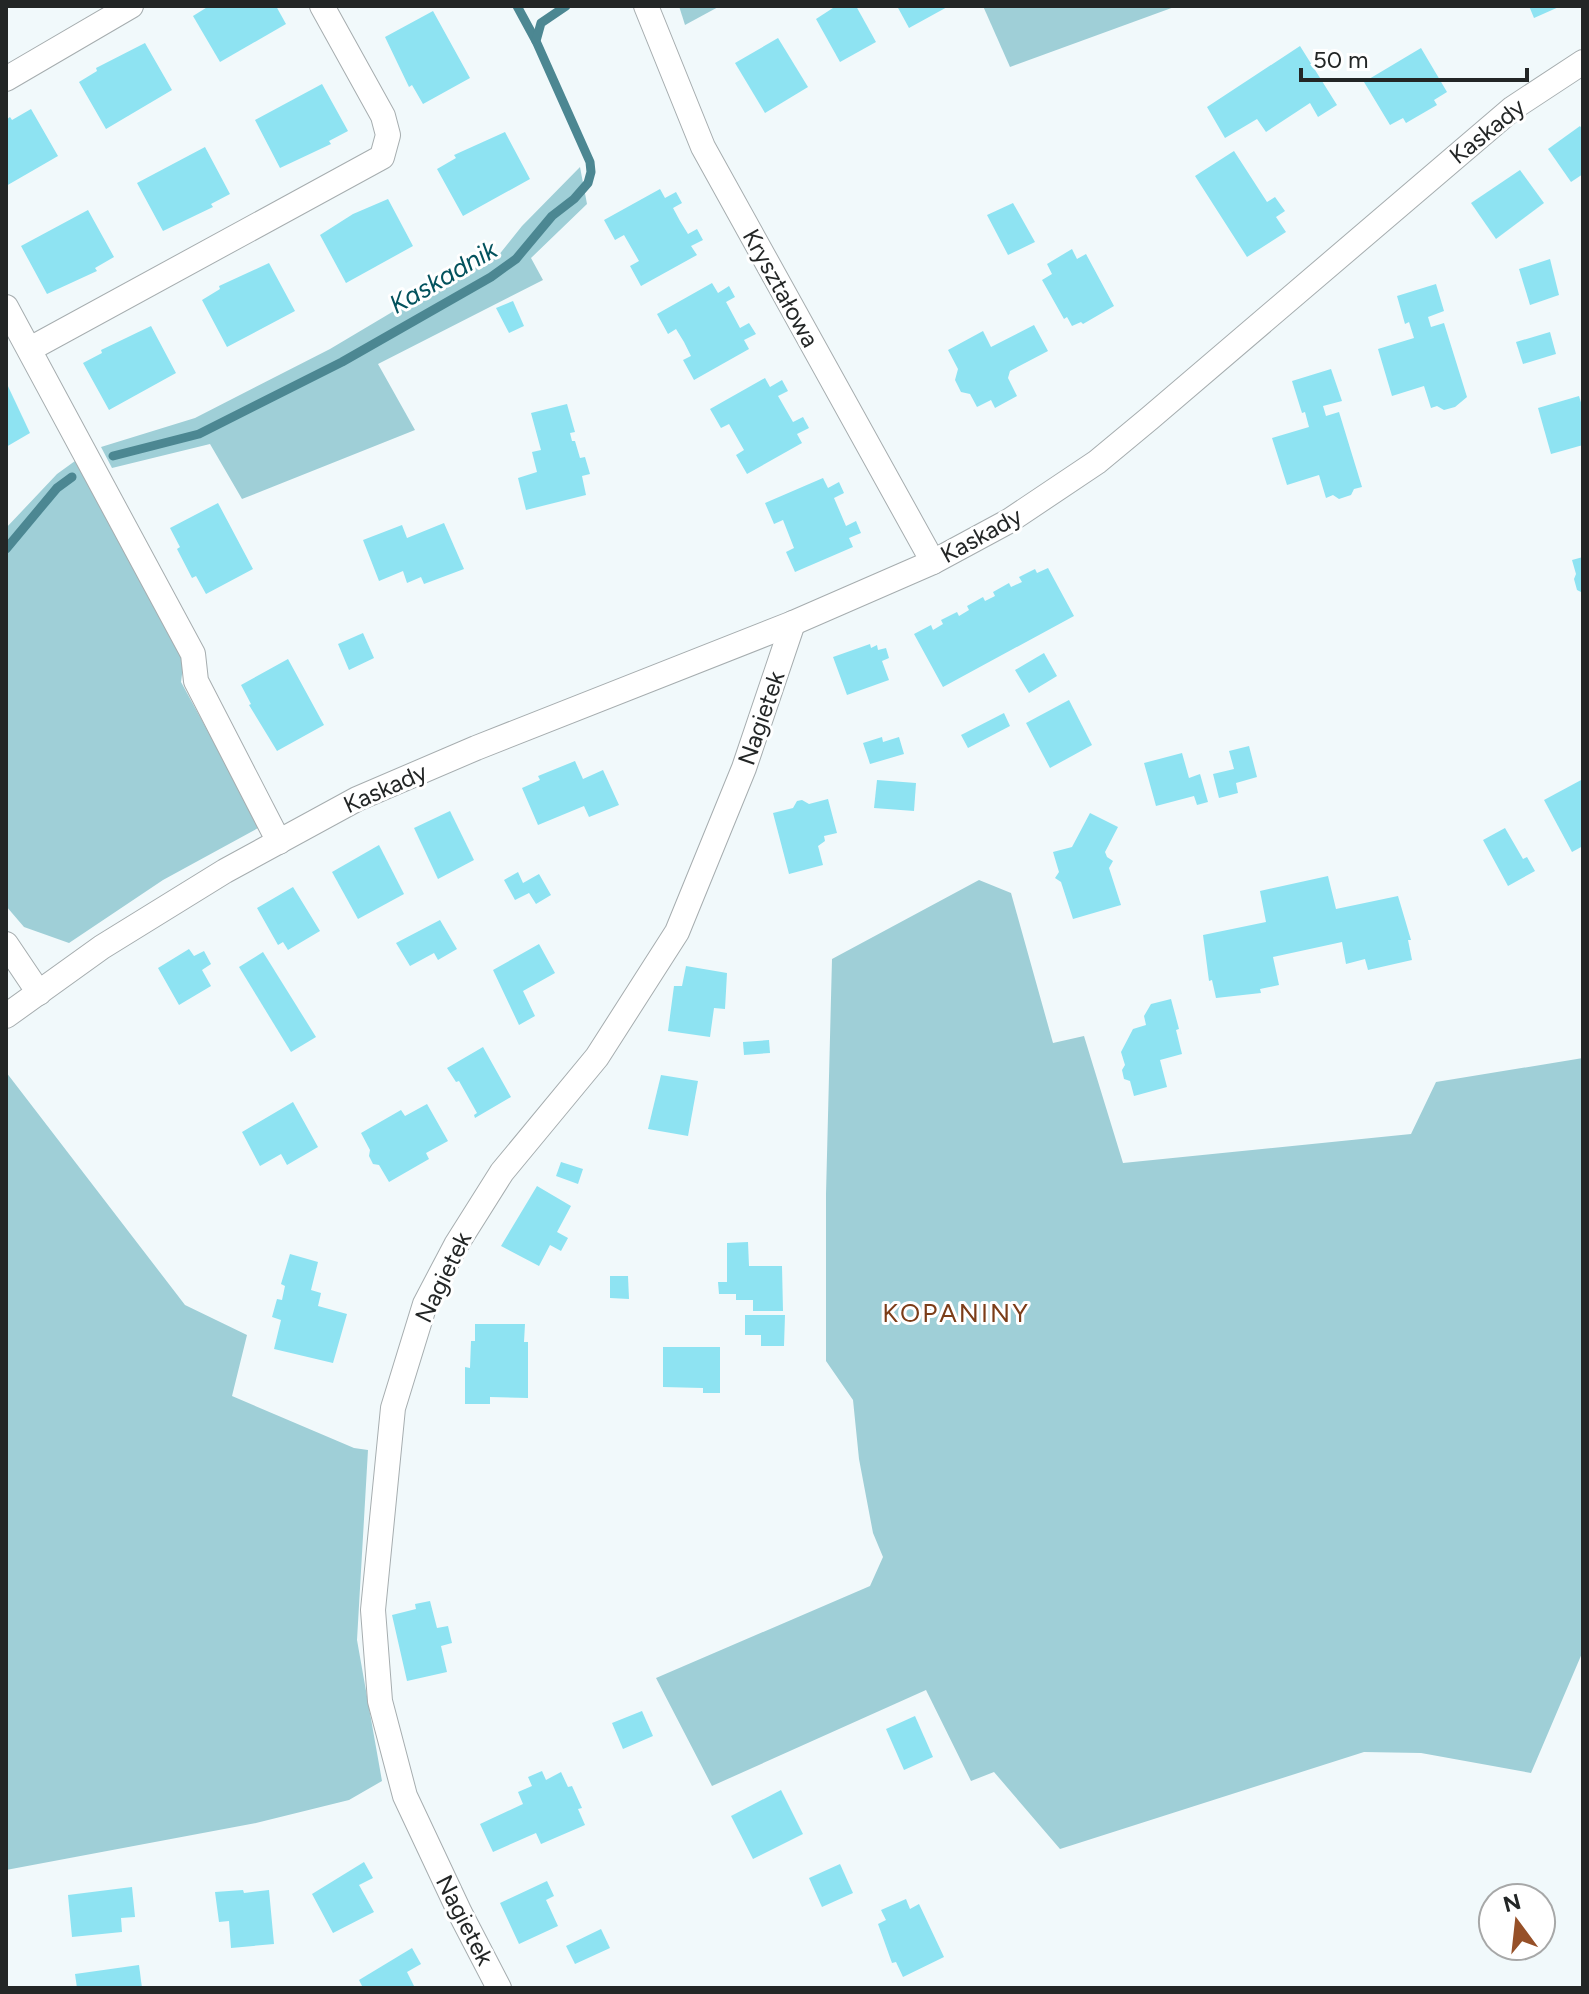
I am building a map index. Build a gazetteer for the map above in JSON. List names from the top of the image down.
{
  "streets": {
    "street": ["Kaskady", "Kryształowa", "Nagietek"]
  },
  "crossings": [
    ["Kaskady", "Kryształowa"],
    ["Kaskady", "Nagietek"]
  ],
  "districts": ["KOPANINY"],
  "water": ["Kaskadnik"],
  "scale_bar": "50 m",
  "north": "top"
}
